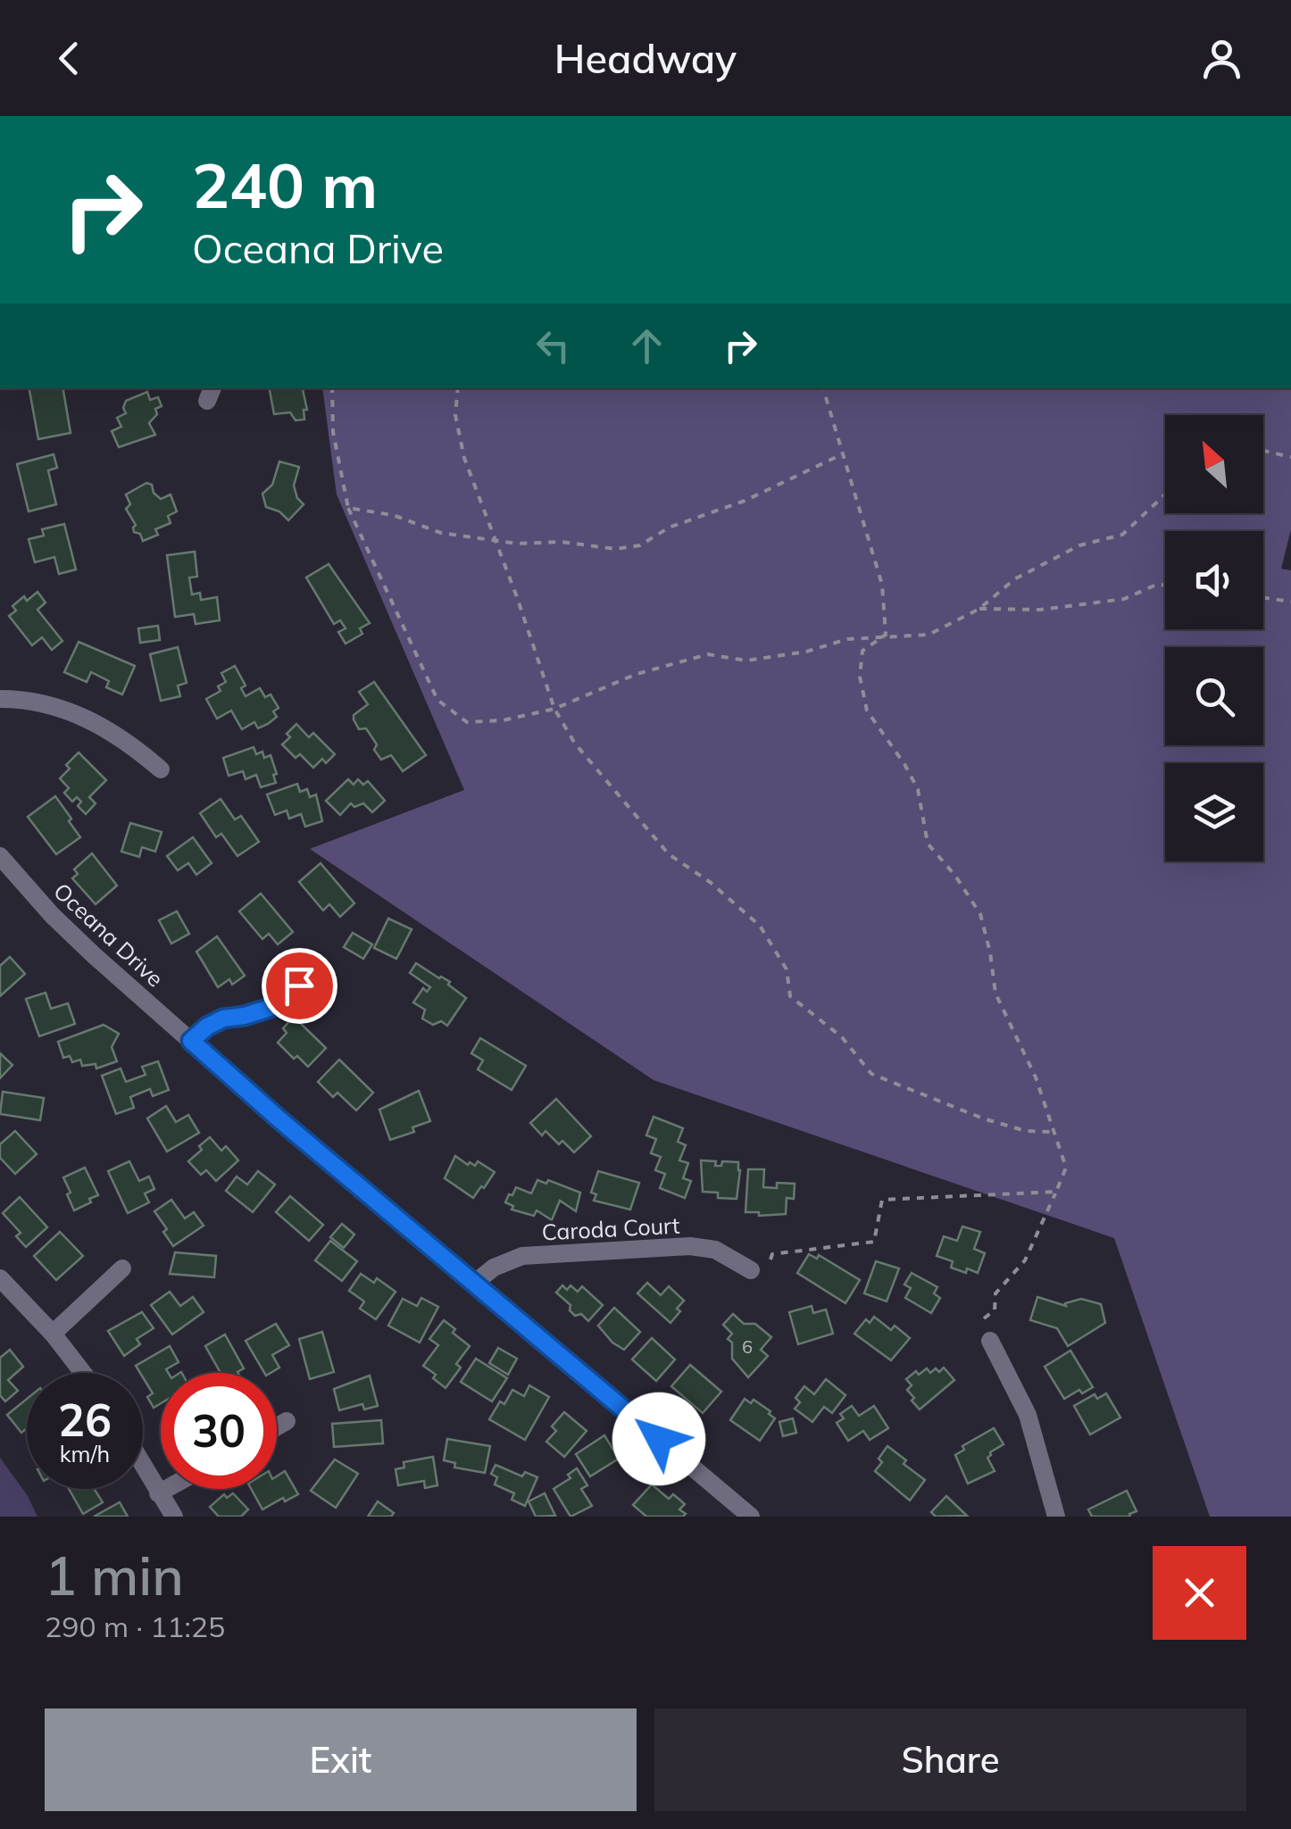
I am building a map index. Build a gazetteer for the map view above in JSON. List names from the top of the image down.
{
  "streets": {
    "street": ["Oceana Drive", "Caroda Court"]
  },
  "crossings": [
    ["Oceana Drive", "Caroda Court"]
  ],
  "house_numbers": ["6"],
  "north": "top left",
  "page": {
    "header": "Headway",
    "turn": ["240 m", "Oceana Drive"],
    "speed": "26 km/h",
    "limit": "30",
    "heading": ["1 min", "290 m · 11:25"],
    "buttons": ["Exit", "Share"]
  }
}
